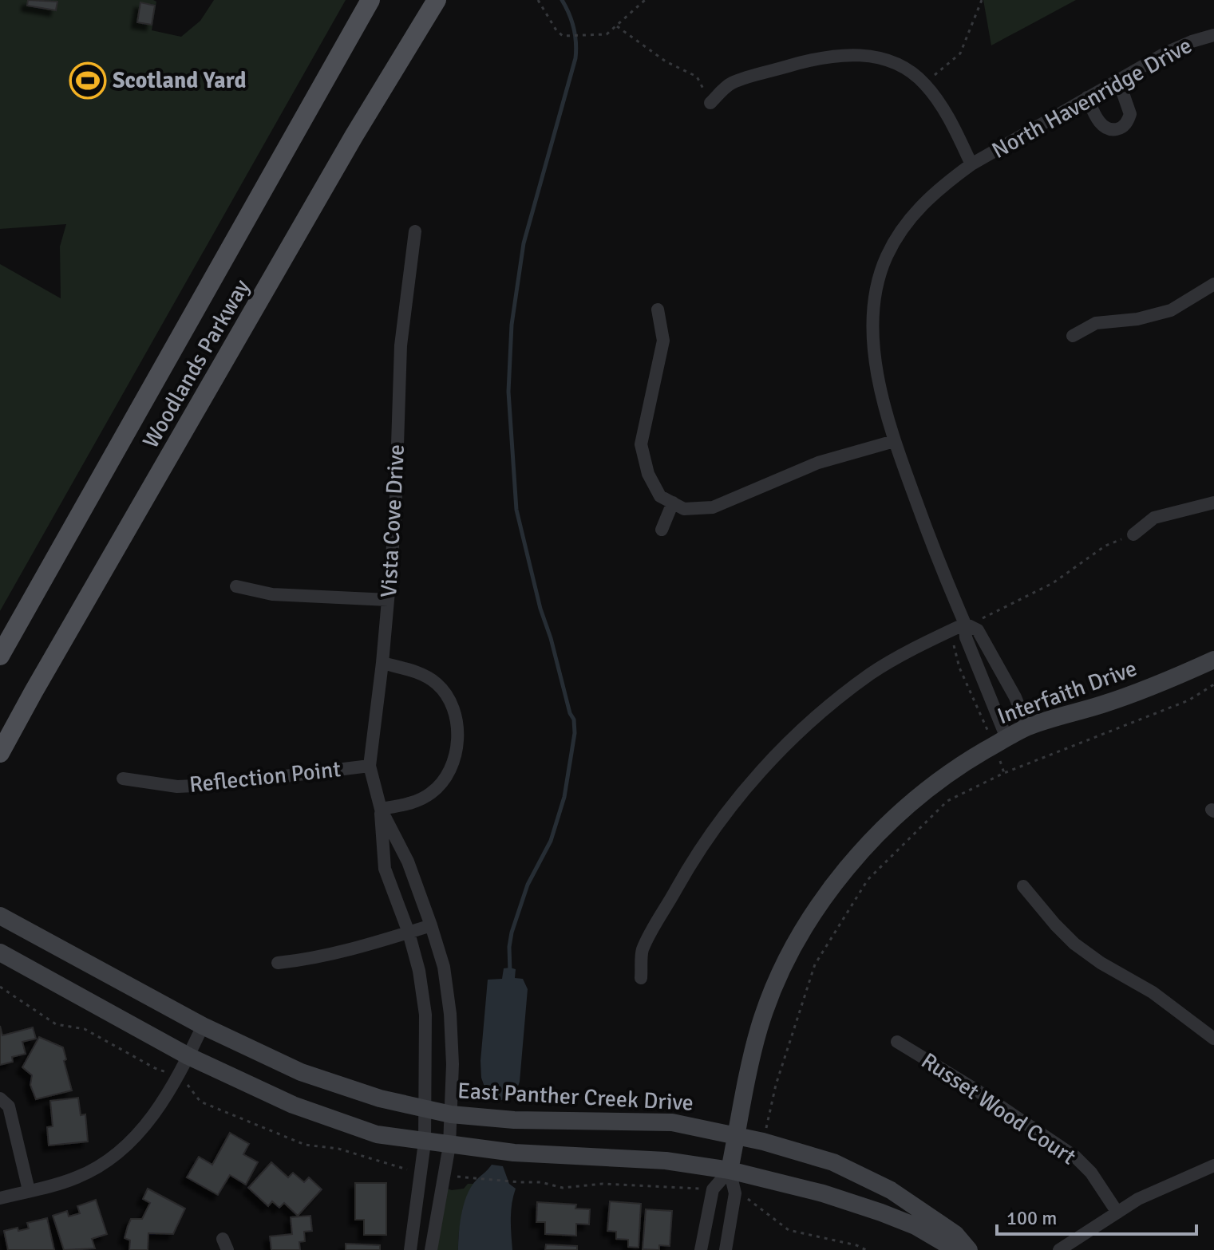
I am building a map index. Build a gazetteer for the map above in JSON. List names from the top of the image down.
{
  "streets": {
    "main road": ["Woodlands Parkway"],
    "street": [
      "North Havenridge Drive",
      "Vista Cove Drive",
      "Interfaith Drive",
      "Reflection Point",
      "East Panther Creek Drive",
      "Russet Wood Court"
    ]
  },
  "crossings": [
    ["Vista Cove Drive", "Reflection Point"],
    ["Vista Cove Drive", "East Panther Creek Drive"],
    ["Interfaith Drive", "East Panther Creek Drive"]
  ],
  "places": {
    "sports": ["Scotland Yard"]
  },
  "scale_bar": "100 m"
}
